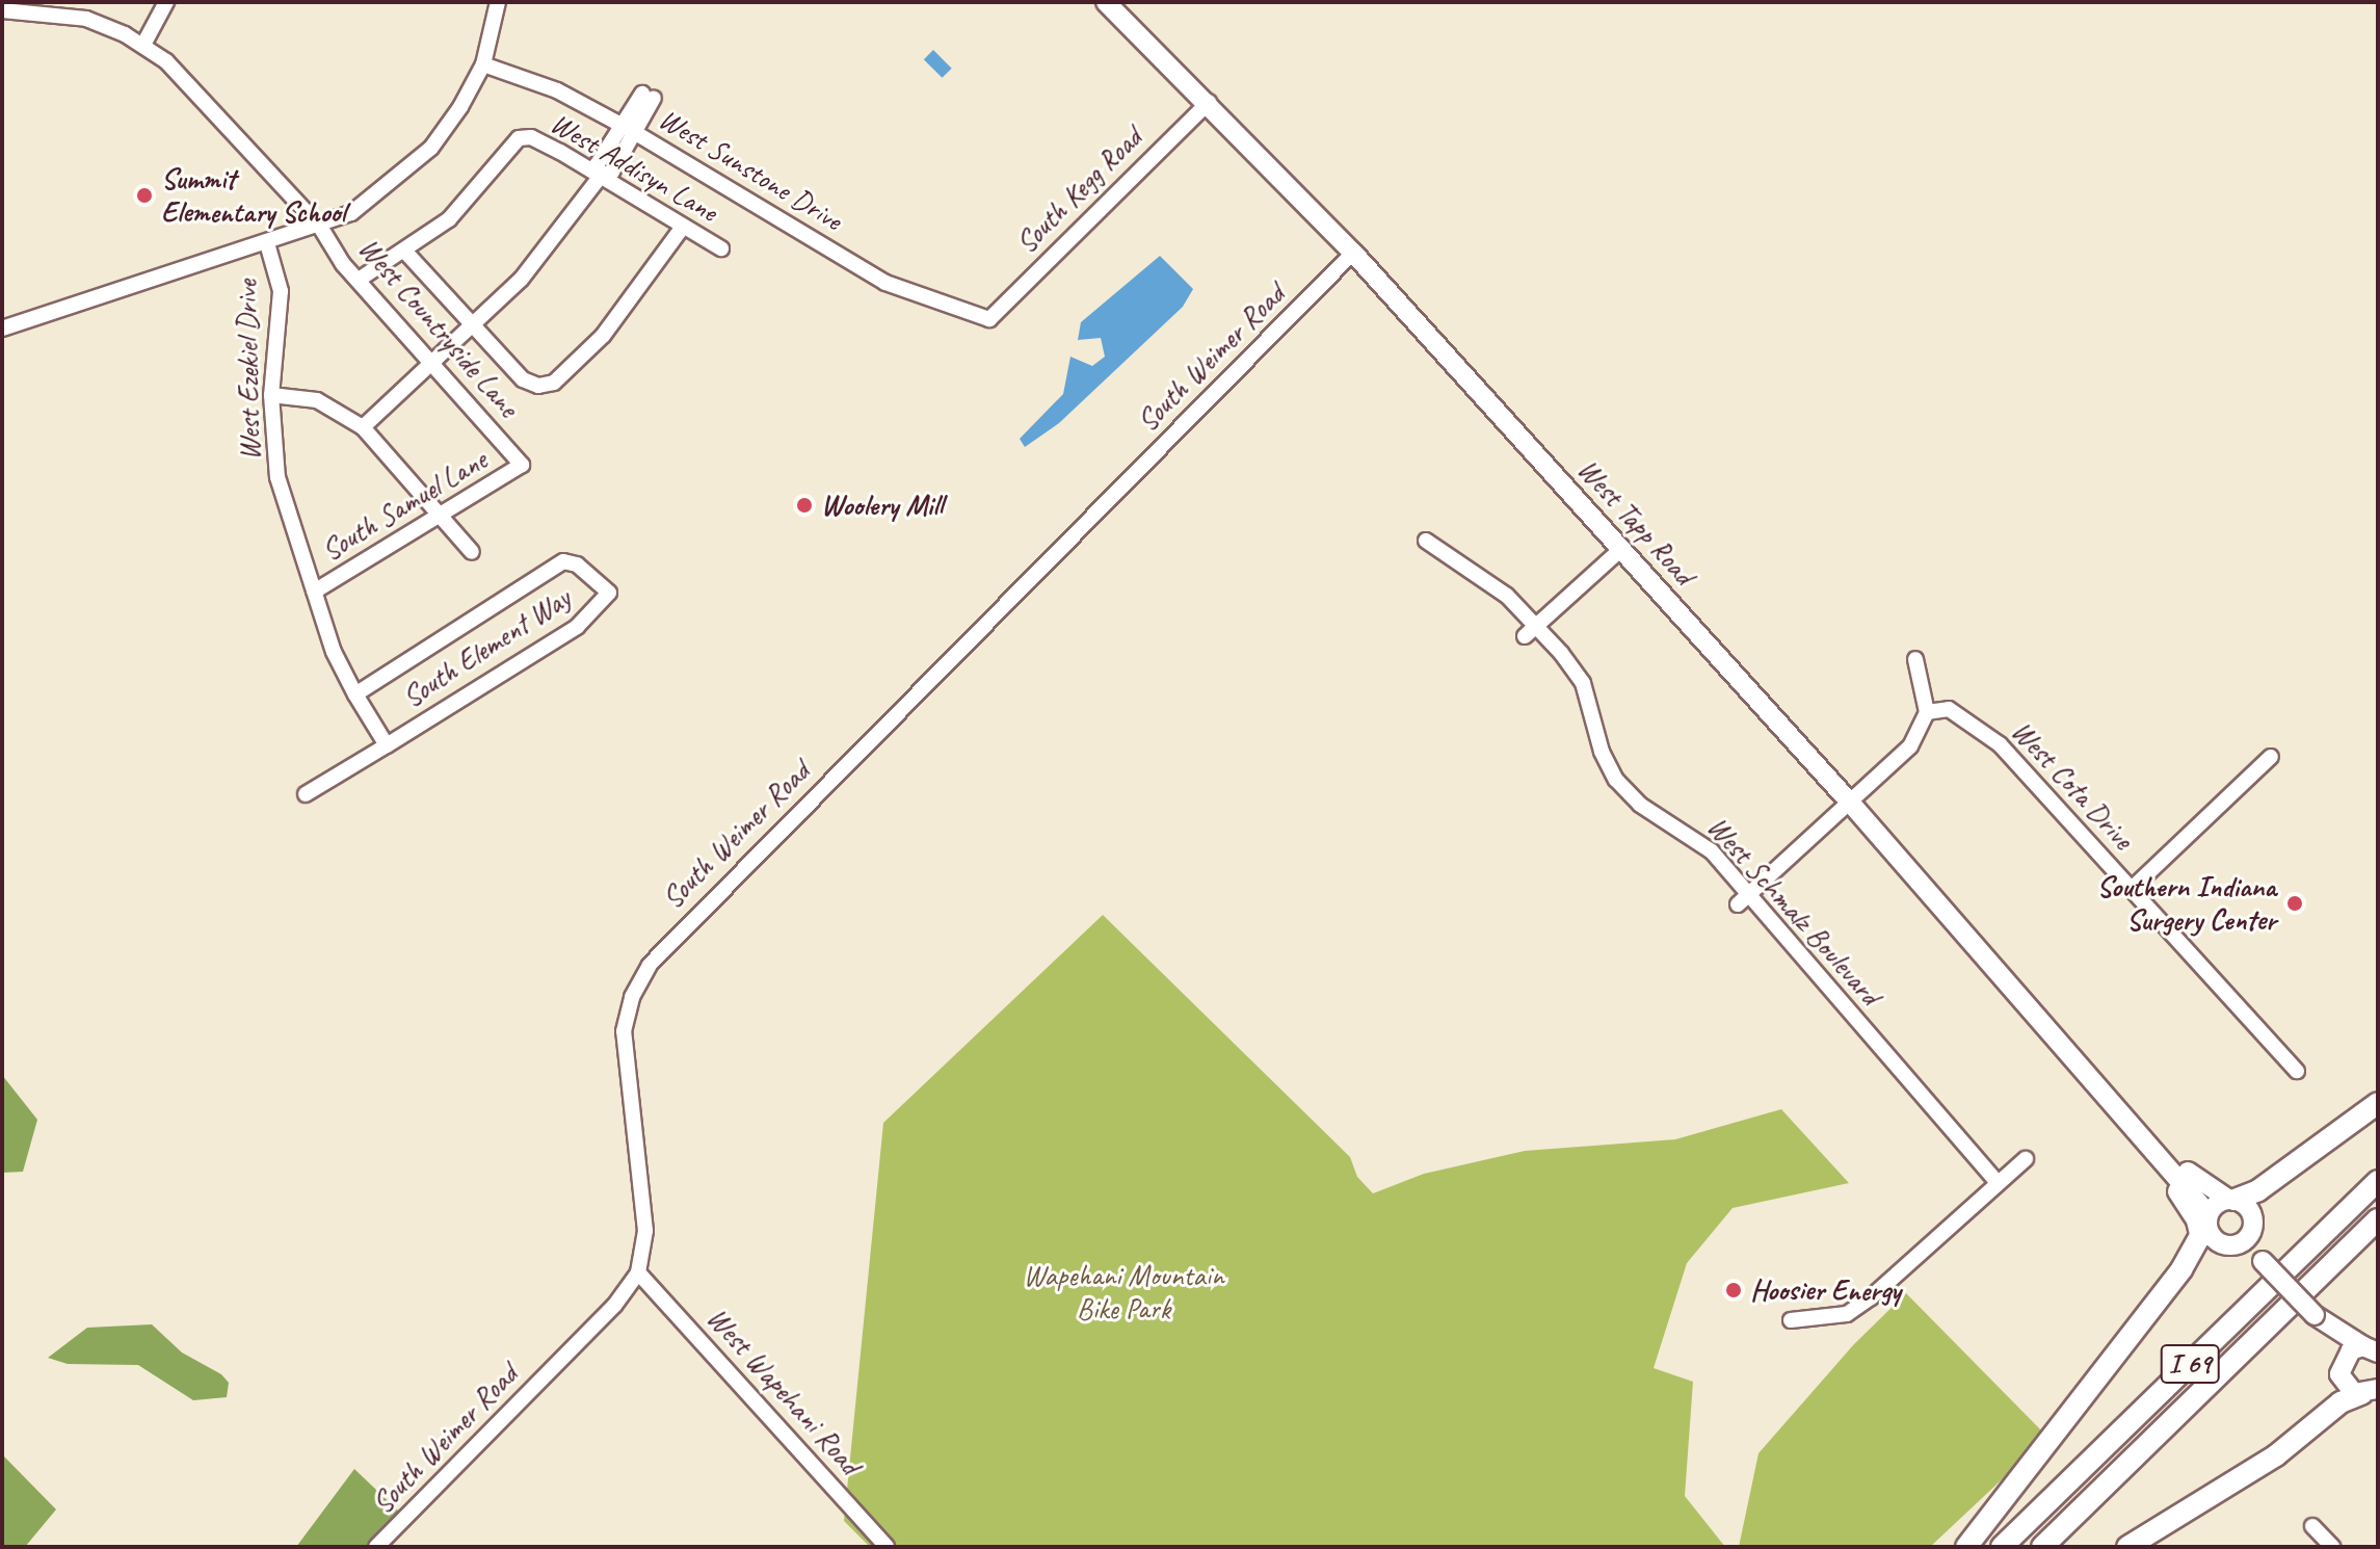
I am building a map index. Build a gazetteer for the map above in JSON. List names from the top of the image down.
{
  "streets": {
    "highway": ["I 69"],
    "main road": ["West Tapp Road"],
    "street": [
      "West Addisyn Lane",
      "West Sunstone Drive",
      "South Kegg Road",
      "West Countryside Lane",
      "South Weimer Road",
      "West Ezekiel Drive",
      "South Samuel Lane",
      "South Element Way",
      "West Cota Drive",
      "West Schmalz Boulevard",
      "West Wapehani Road"
    ]
  },
  "crossings": [
    ["West Sunstone Drive", "South Kegg Road"],
    ["South Kegg Road", "West Tapp Road"],
    ["West Countryside Lane", "South Samuel Lane"],
    ["South Weimer Road", "West Tapp Road"],
    ["South Weimer Road", "West Wapehani Road"],
    ["West Ezekiel Drive", "South Samuel Lane"],
    ["West Ezekiel Drive", "South Element Way"],
    ["South Samuel Lane", "South Element Way"]
  ],
  "parks": ["Wapehani Mountain Bike Park"],
  "places": [
    "Summit Elementary School",
    "Woolery Mill",
    "Southern Indiana Surgery Center",
    "Hoosier Energy"
  ]
}
